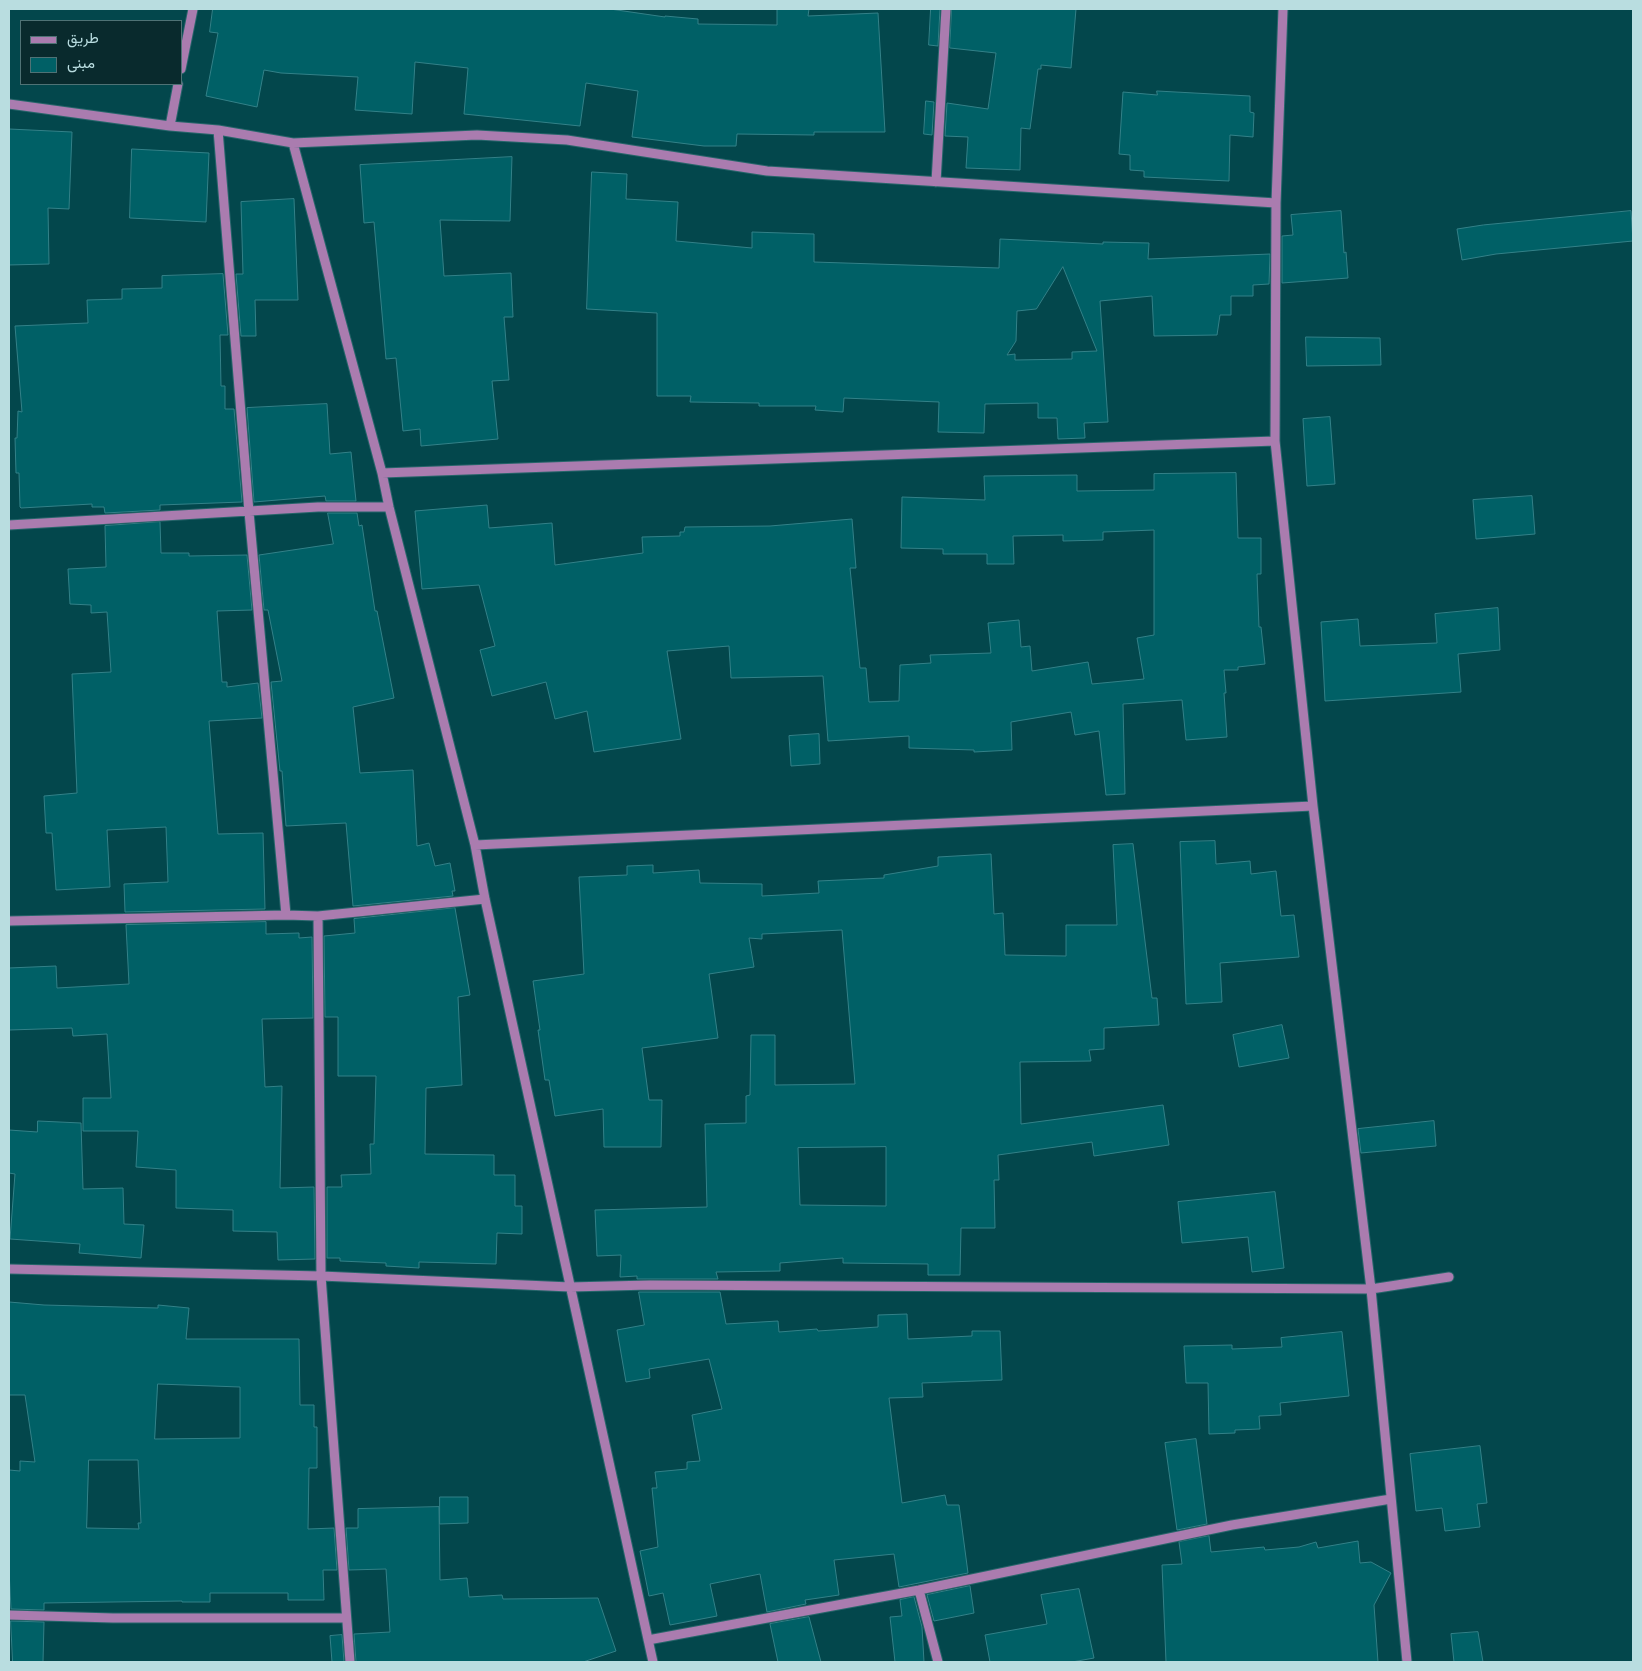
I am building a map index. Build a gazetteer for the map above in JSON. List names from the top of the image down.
{
  "legend": ["طريق", "مبنى"]
}
